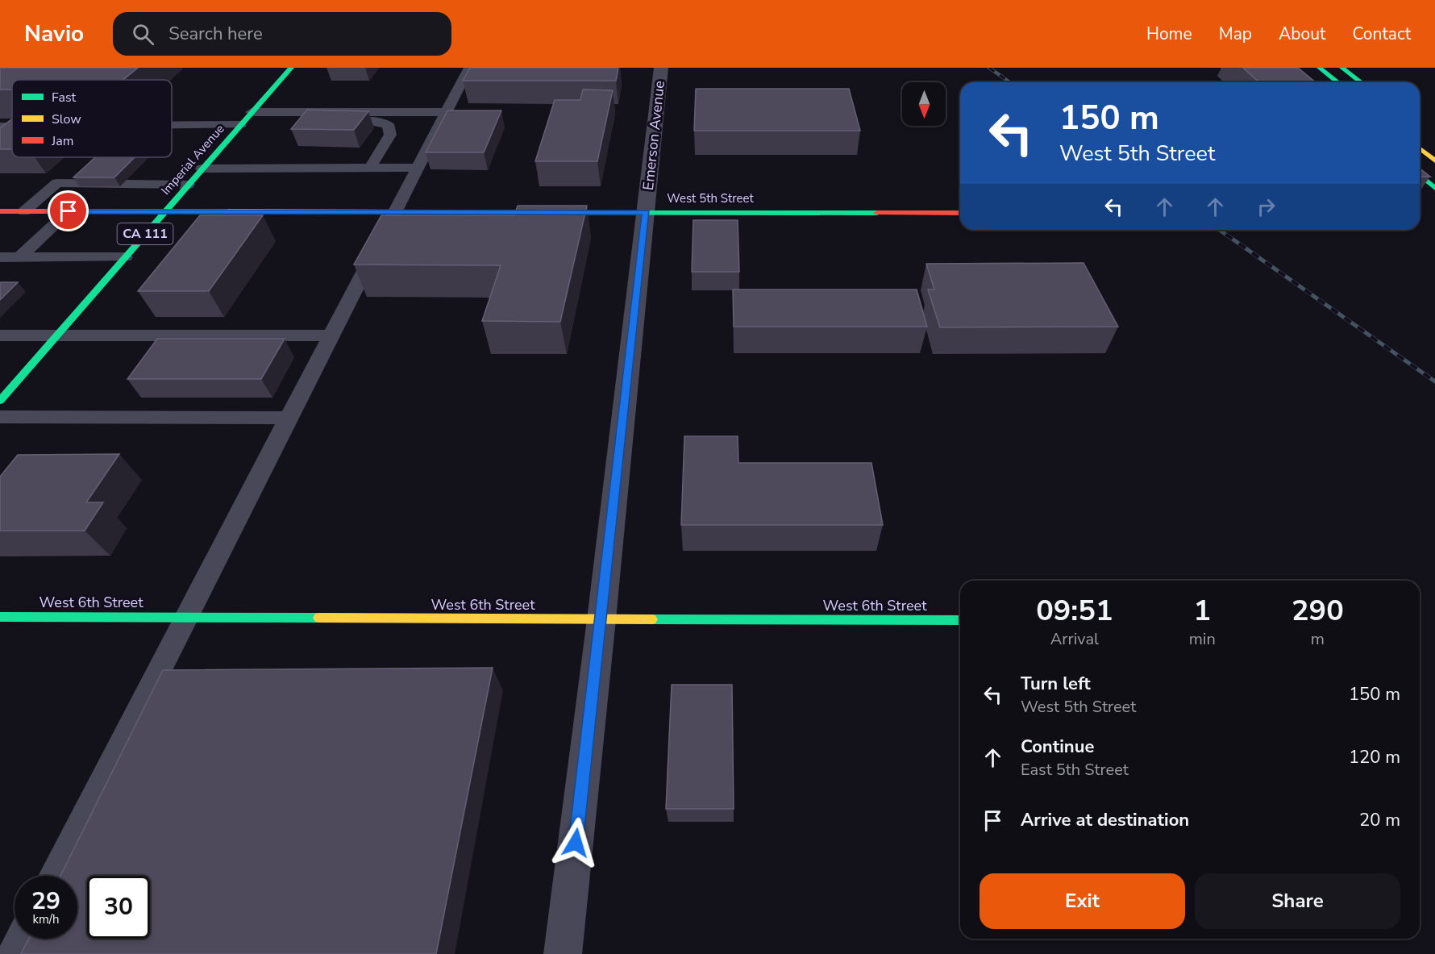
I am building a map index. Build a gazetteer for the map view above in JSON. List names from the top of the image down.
{
  "streets": {
    "main road": [
      "Imperial Avenue",
      "West 5th Street",
      "CA 111",
      "West 6th Street"
    ],
    "street": ["Emerson Avenue"]
  },
  "crossings": [
    ["Emerson Avenue", "West 5th Street"],
    ["Emerson Avenue", "West 6th Street"],
    ["Imperial Avenue", "West 5th Street"]
  ],
  "legend": ["Fast", "Slow", "Jam"],
  "north": "bottom",
  "page": {
    "header": "Navio",
    "search": "Search here",
    "nav": [
      "Home",
      "Map",
      "About",
      "Contact"
    ],
    "turn": ["150 m", "West 5th Street"],
    "eta": [
      "09:51",
      "Arrival",
      "1",
      "min",
      "290",
      "m"
    ],
    "list": [
      {
        "name": "Turn left",
        "note": "West 5th Street",
        "value": "150 m"
      },
      {
        "name": "Continue",
        "note": "East 5th Street",
        "value": "120 m"
      },
      {
        "name": "Arrive at destination",
        "value": "20 m"
      }
    ],
    "buttons": ["Exit", "Share"],
    "speed": "29 km/h",
    "limit": "30"
  }
}
